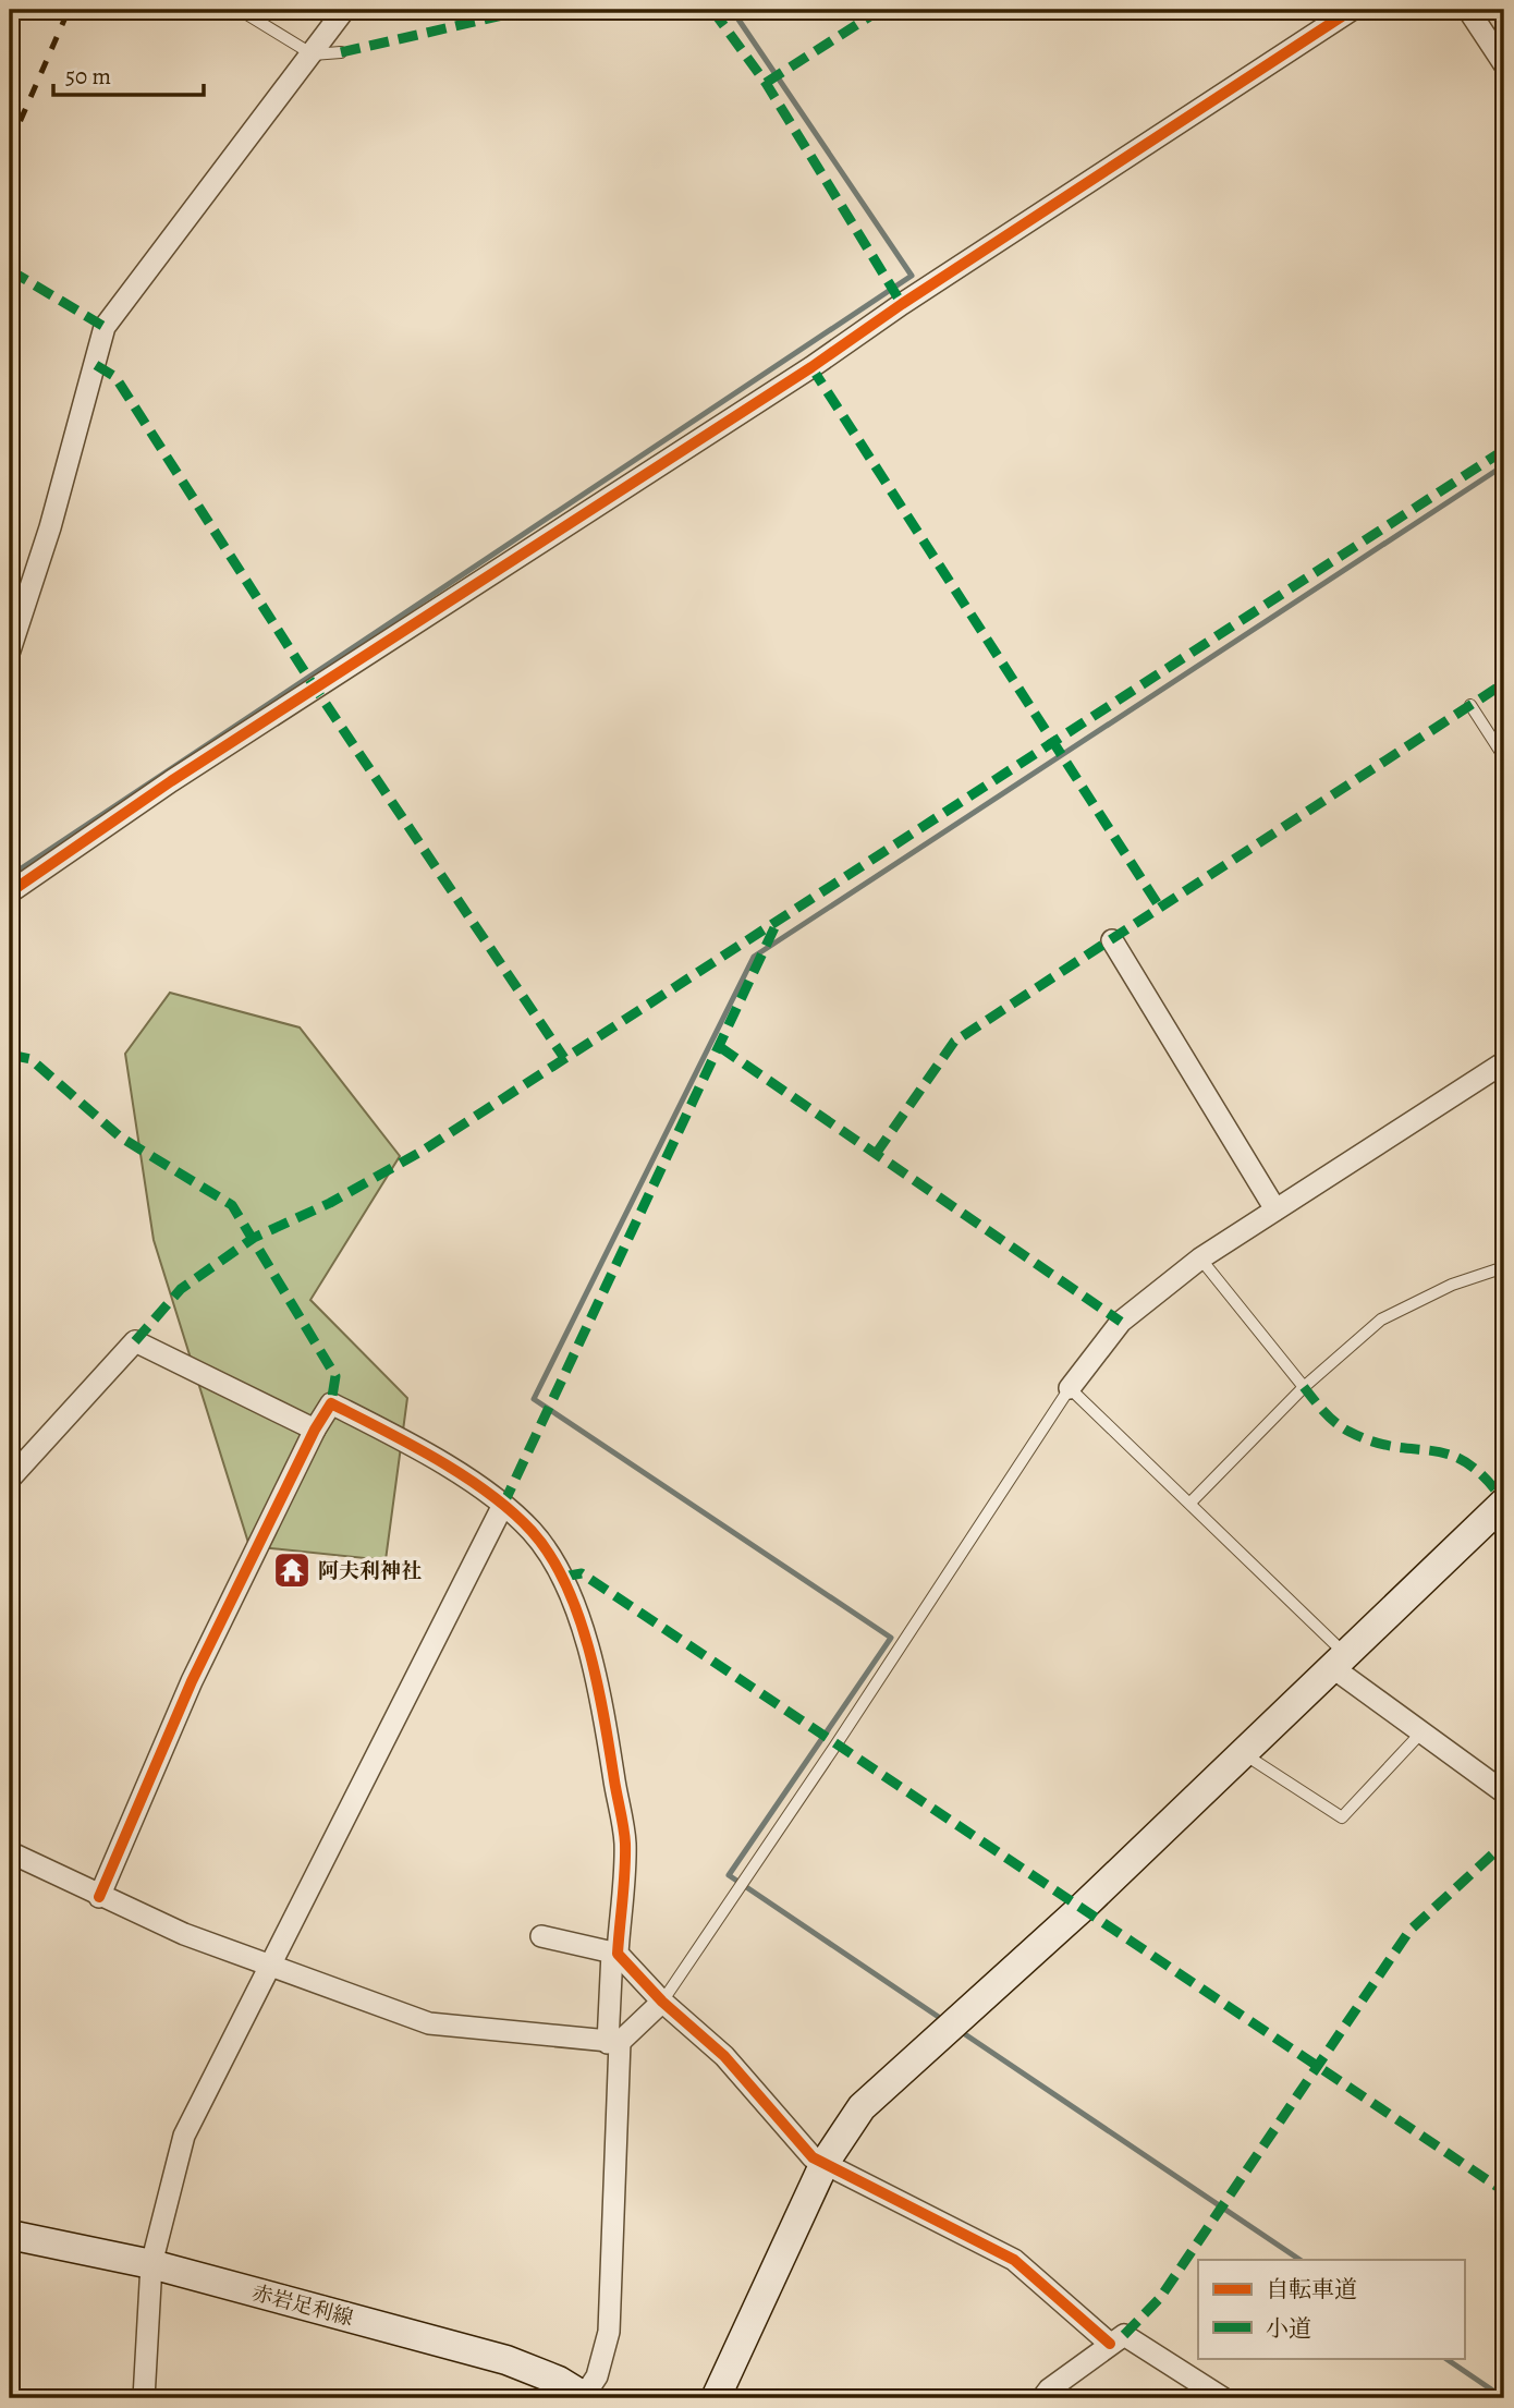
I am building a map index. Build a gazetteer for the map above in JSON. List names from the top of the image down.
{
  "streets": {
    "street": ["赤岩足利線"]
  },
  "places": {
    "temple": ["阿夫利神社"]
  },
  "legend": ["自転車道", "小道"],
  "scale_bar": "50 m"
}
